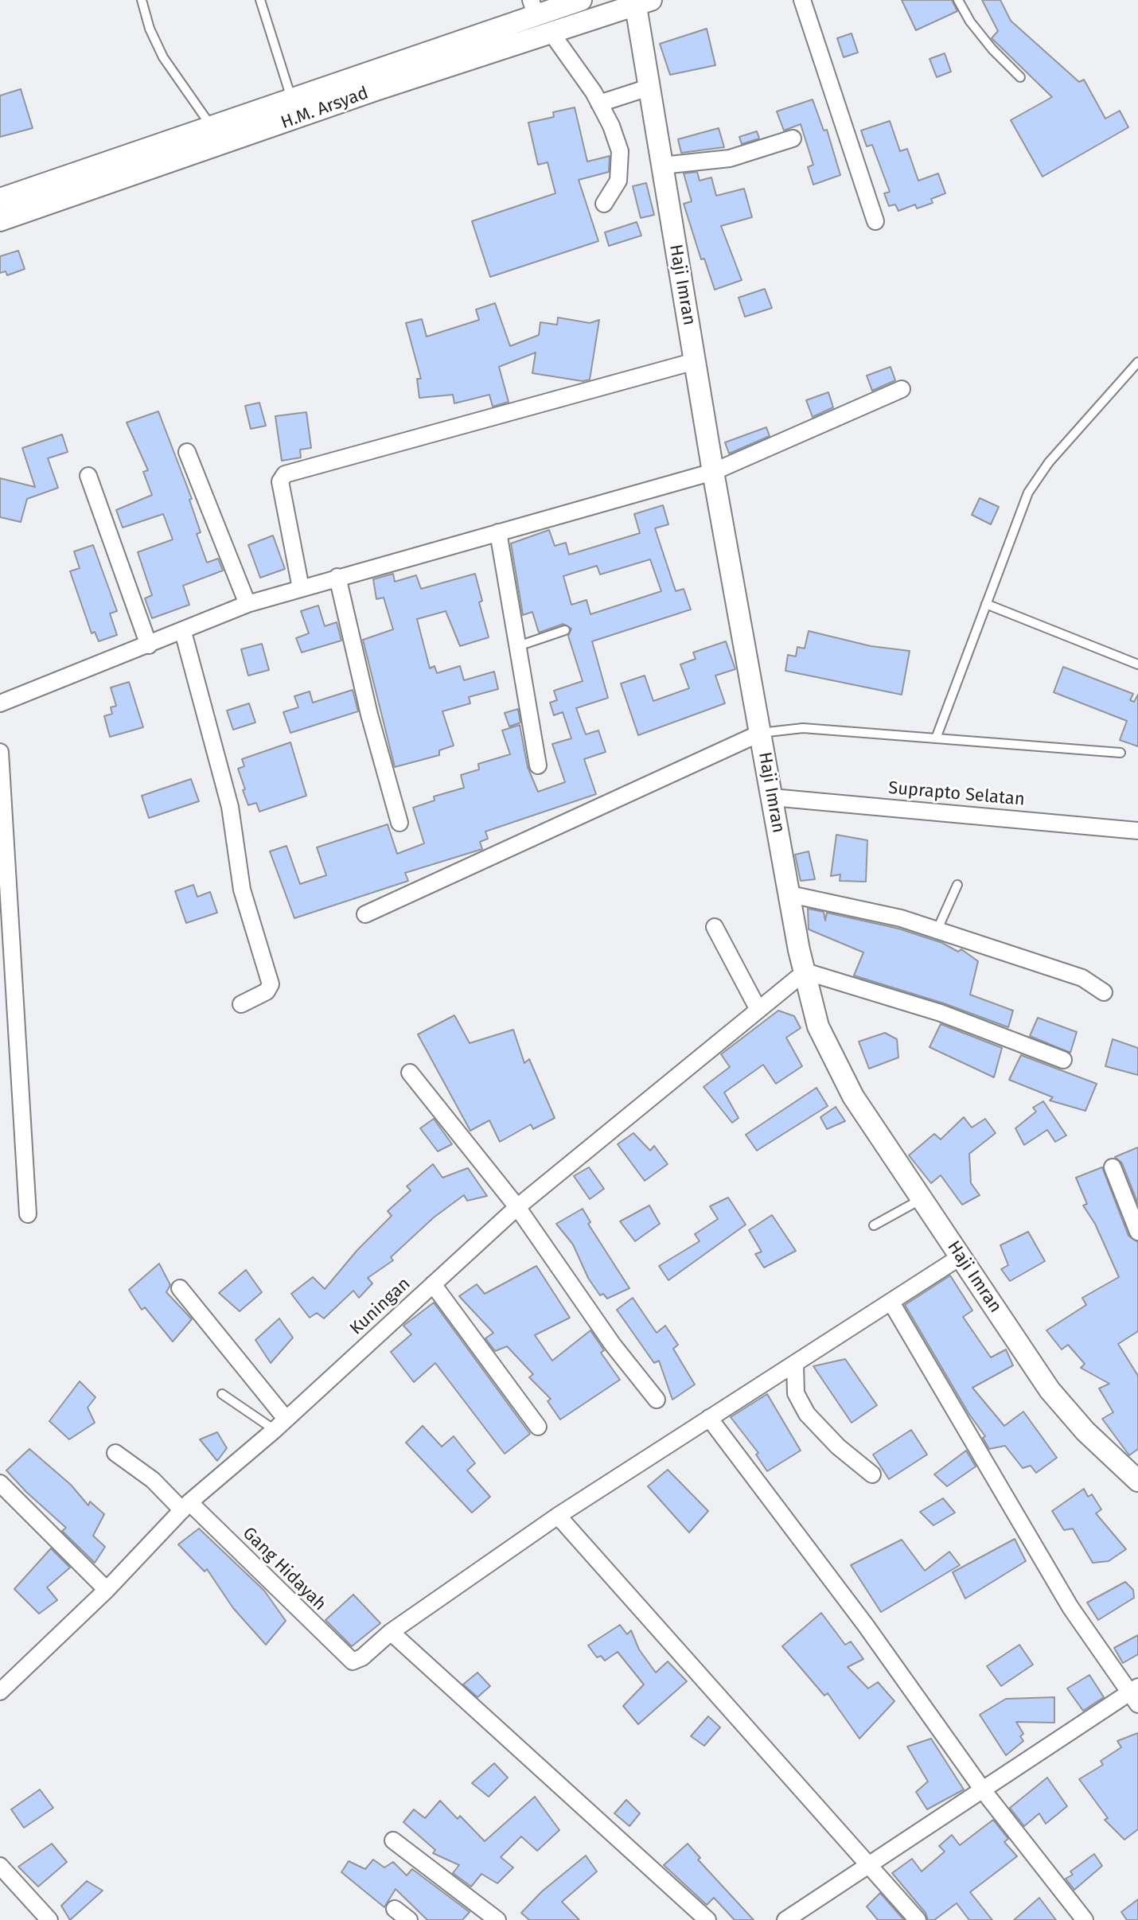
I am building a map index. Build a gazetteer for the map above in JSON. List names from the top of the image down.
{
  "streets": {
    "street": [
      "H.M. Arsyad",
      "Haji Imran",
      "Suprapto Selatan",
      "Kuningan",
      "Gang Hidayah"
    ]
  },
  "crossings": [
    ["H.M. Arsyad", "Haji Imran"],
    ["Haji Imran", "Suprapto Selatan"],
    ["Haji Imran", "Kuningan"],
    ["Kuningan", "Gang Hidayah"]
  ]
}
